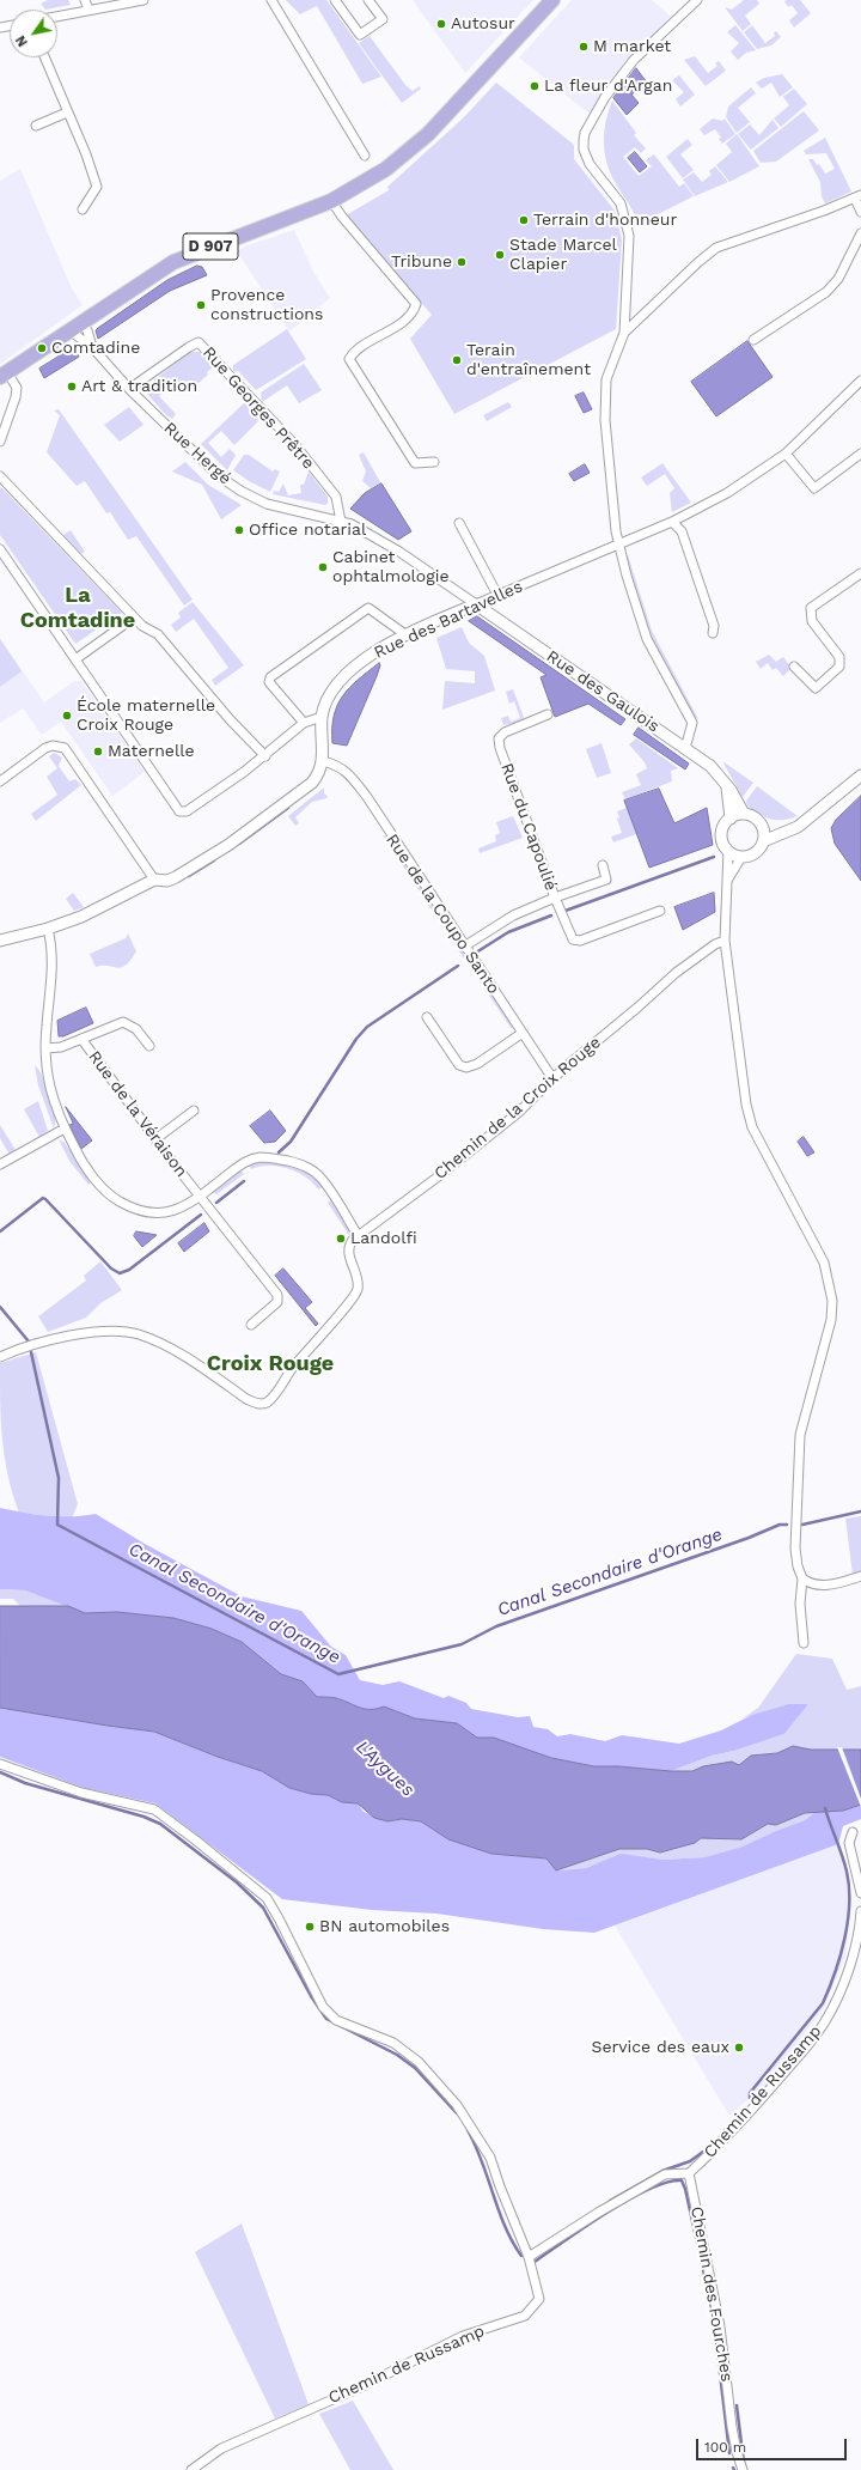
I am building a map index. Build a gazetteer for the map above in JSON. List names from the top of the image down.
{
  "streets": {
    "main road": ["D 907"],
    "street": [
      "Rue Georges Prêtre",
      "Rue Hergé",
      "Rue des Bartavelles",
      "Rue des Gaulois",
      "Rue du Capoulié",
      "Rue de la Coupo Santo",
      "Chemin de la Croix Rouge",
      "Rue de la Véraison",
      "Chemin de Russamp",
      "Chemin des Fourches"
    ]
  },
  "crossings": [
    ["D 907", "Rue Hergé"],
    ["Rue Georges Prêtre", "Rue Hergé"],
    ["Rue Hergé", "Rue des Bartavelles"],
    ["Rue Hergé", "Rue des Gaulois"],
    ["Rue des Bartavelles", "Rue des Gaulois"],
    ["Rue des Bartavelles", "Rue de la Coupo Santo"],
    ["Rue du Capoulié", "Rue de la Coupo Santo"],
    ["Rue de la Coupo Santo", "Chemin de la Croix Rouge"],
    ["Chemin de Russamp", "Chemin des Fourches"]
  ],
  "districts": ["La Comtadine", "Croix Rouge"],
  "water": ["Canal Secondaire d'Orange", "L'Aygues"],
  "places": [
    "Autosur",
    "M market",
    "La fleur d'Argan",
    "Terrain d'honneur",
    "Stade Marcel Clapier",
    "Tribune",
    "Provence constructions",
    "Comtadine",
    "Terain d'entraînement",
    "Art & tradition",
    "Office notarial",
    "Cabinet ophtalmologie",
    "École maternelle Croix Rouge",
    "Maternelle",
    "Landolfi",
    "BN automobiles",
    "Service des eaux"
  ],
  "scale_bar": "100 m",
  "north": "bottom left"
}
